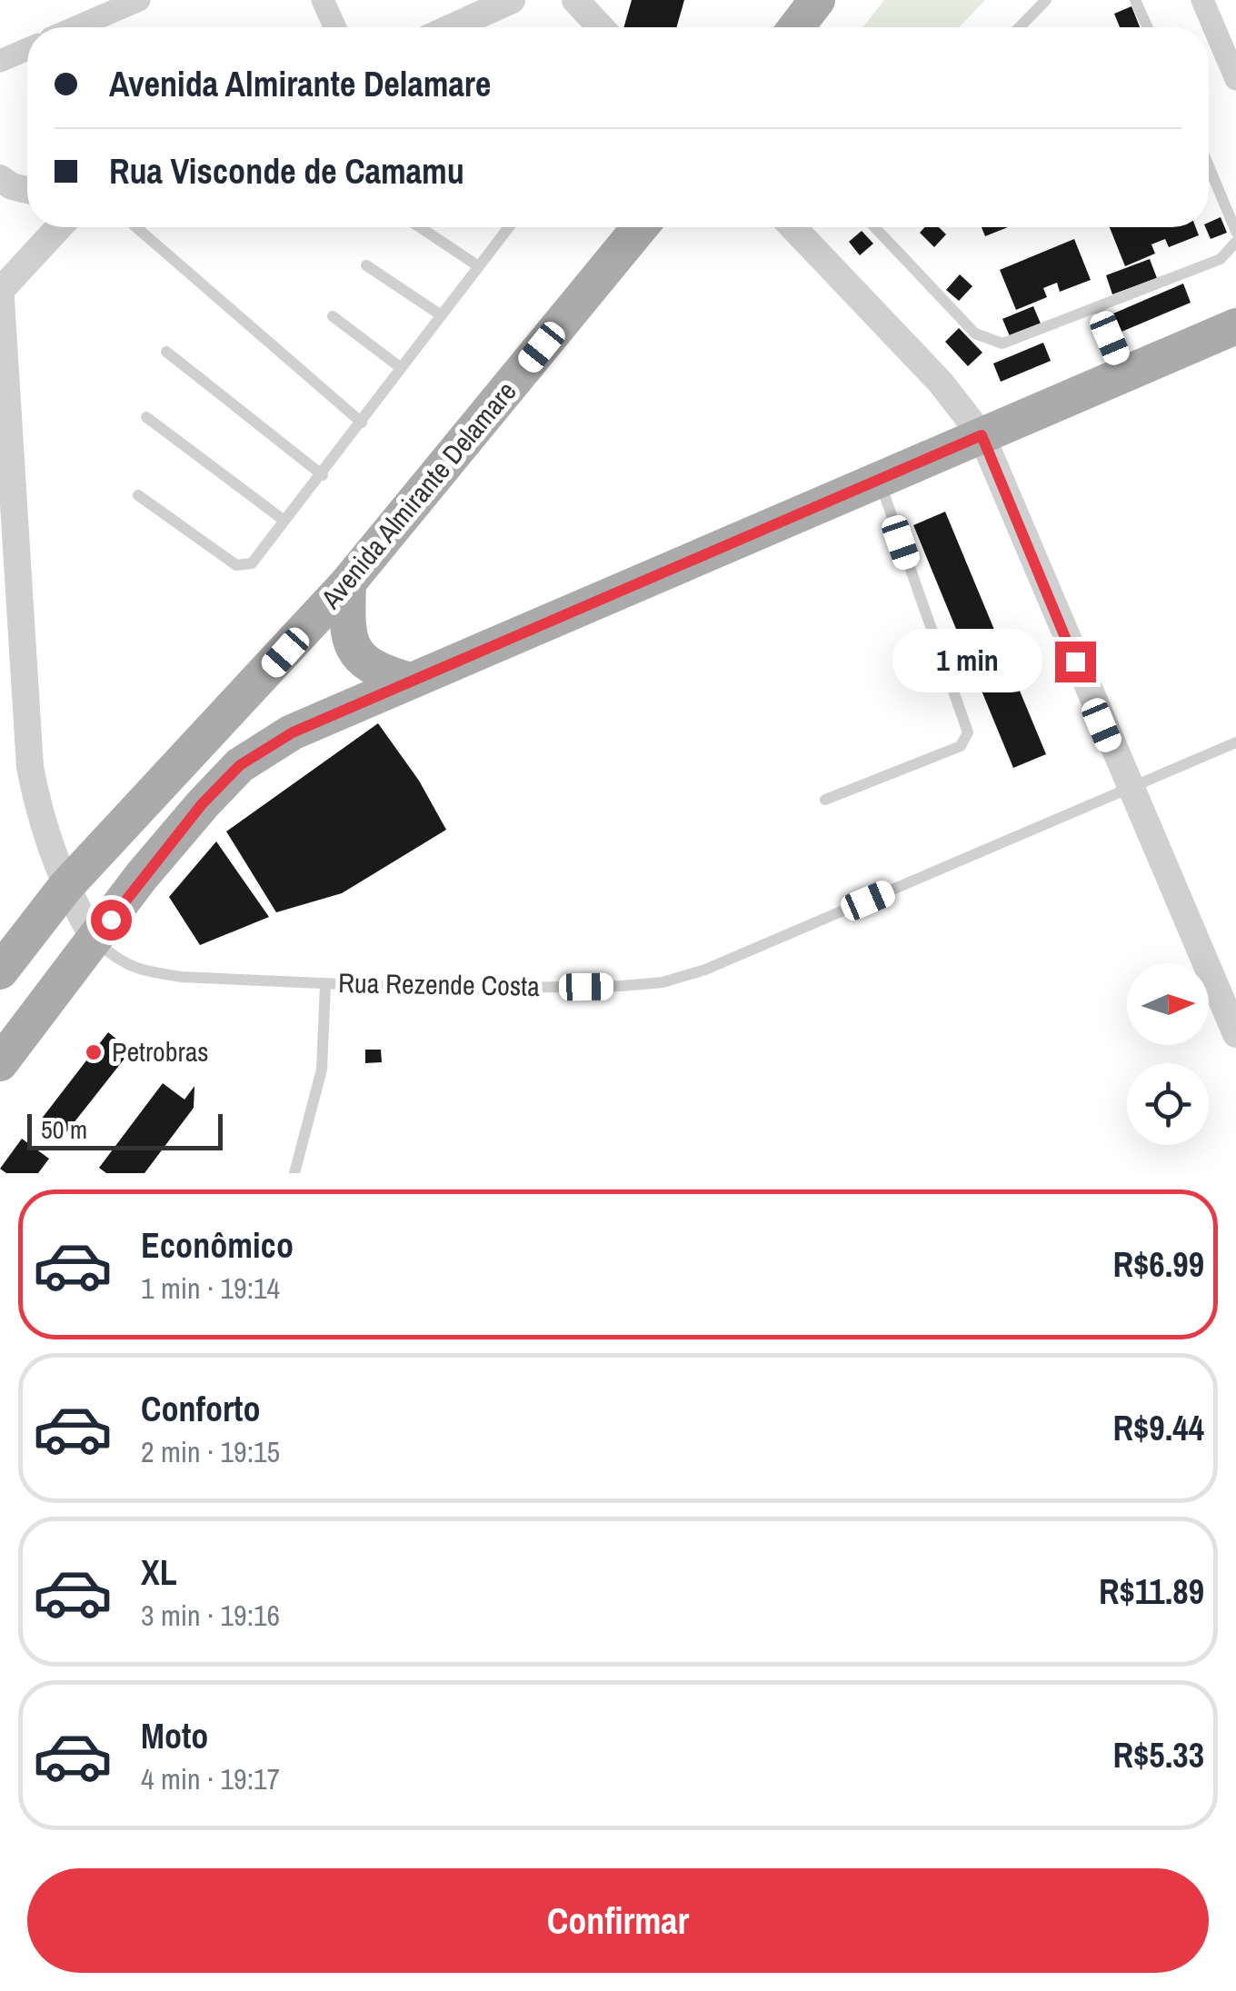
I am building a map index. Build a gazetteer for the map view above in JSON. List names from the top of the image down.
{
  "streets": {
    "main road": ["Avenida Almirante Delamare"],
    "lane": ["Rua Rezende Costa"]
  },
  "places": ["Petrobras"],
  "scale_bar": "50 m",
  "north": "right",
  "page": {
    "banner": ["Avenida Almirante Delamare", "Rua Visconde de Camamu"],
    "bubble": "1 min",
    "scale": "50 m",
    "list": [
      {
        "name": "Econômico",
        "note": "1 min · 19:14",
        "value": "R$6.99"
      },
      {
        "name": "Conforto",
        "note": "2 min · 19:15",
        "value": "R$9.44"
      },
      {
        "name": "XL",
        "note": "3 min · 19:16",
        "value": "R$11.89"
      },
      {
        "name": "Moto",
        "note": "4 min · 19:17",
        "value": "R$5.33"
      }
    ],
    "buttons": "Confirmar"
  }
}
